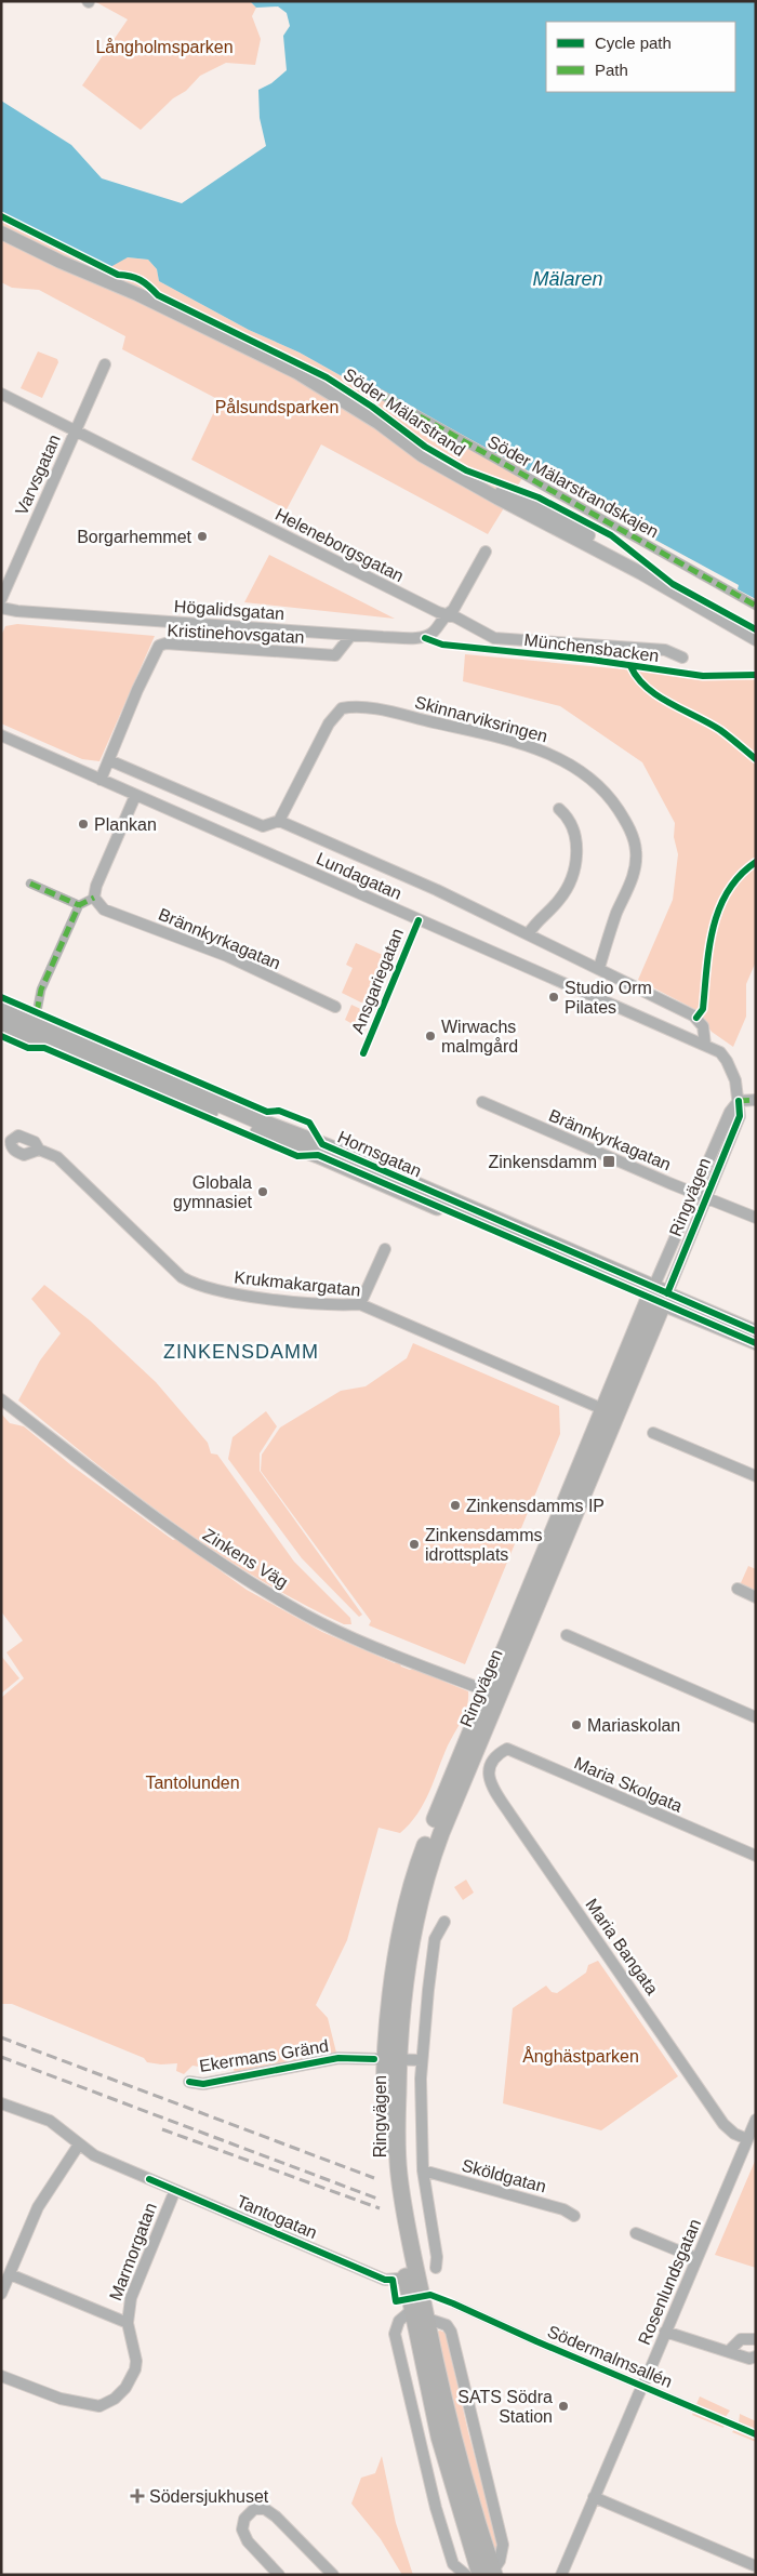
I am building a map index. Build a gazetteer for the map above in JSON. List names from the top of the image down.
{
  "streets": {
    "main road": ["Hornsgatan", "Ringvägen"],
    "street": [
      "Söder Mälarstrand",
      "Varvsgatan",
      "Söder Mälarstrandskajen",
      "Heleneborgsgatan",
      "Högalidsgatan",
      "Kristinehovsgatan",
      "Skinnarviksringen",
      "Lundagatan",
      "Brännkyrkagatan",
      "Krukmakargatan",
      "Zinkens Väg",
      "Maria Skolgata",
      "Maria Bangata",
      "Ekermans Gränd",
      "Sköldgatan",
      "Tantogatan",
      "Marmorgatan",
      "Rosenlundsgatan",
      "Södermalmsallén"
    ],
    "cycle path": ["Münchensbacken", "Ansgariegatan"]
  },
  "crossings": [
    ["Varvsgatan", "Heleneborgsgatan"],
    ["Heleneborgsgatan", "Högalidsgatan"],
    ["Högalidsgatan", "Kristinehovsgatan"],
    ["Kristinehovsgatan", "Lundagatan"],
    ["Skinnarviksringen", "Lundagatan"],
    ["Lundagatan", "Ringvägen"],
    ["Brännkyrkagatan", "Ringvägen"],
    ["Hornsgatan", "Ringvägen"],
    ["Ringvägen", "Krukmakargatan"],
    ["Ringvägen", "Zinkens Väg"],
    ["Ringvägen", "Ekermans Gränd"],
    ["Ringvägen", "Tantogatan"],
    ["Maria Skolgata", "Maria Bangata"],
    ["Maria Bangata", "Rosenlundsgatan"],
    ["Tantogatan", "Marmorgatan"]
  ],
  "districts": ["ZINKENSDAMM"],
  "water": ["Mälaren"],
  "parks": [
    "Långholmsparken",
    "Pålsundsparken",
    "Tantolunden",
    "Ånghästparken"
  ],
  "places": {
    "other": [
      "Borgarhemmet",
      "Plankan",
      "Studio Orm Pilates",
      "Wirwachs malmgård",
      "Globala gymnasiet",
      "Zinkensdamms IP",
      "Zinkensdamms idrottsplats",
      "Mariaskolan",
      "SATS Södra Station"
    ],
    "transit": ["Zinkensdamm"],
    "health": ["Södersjukhuset"]
  },
  "legend": ["Cycle path", "Path"]
}
